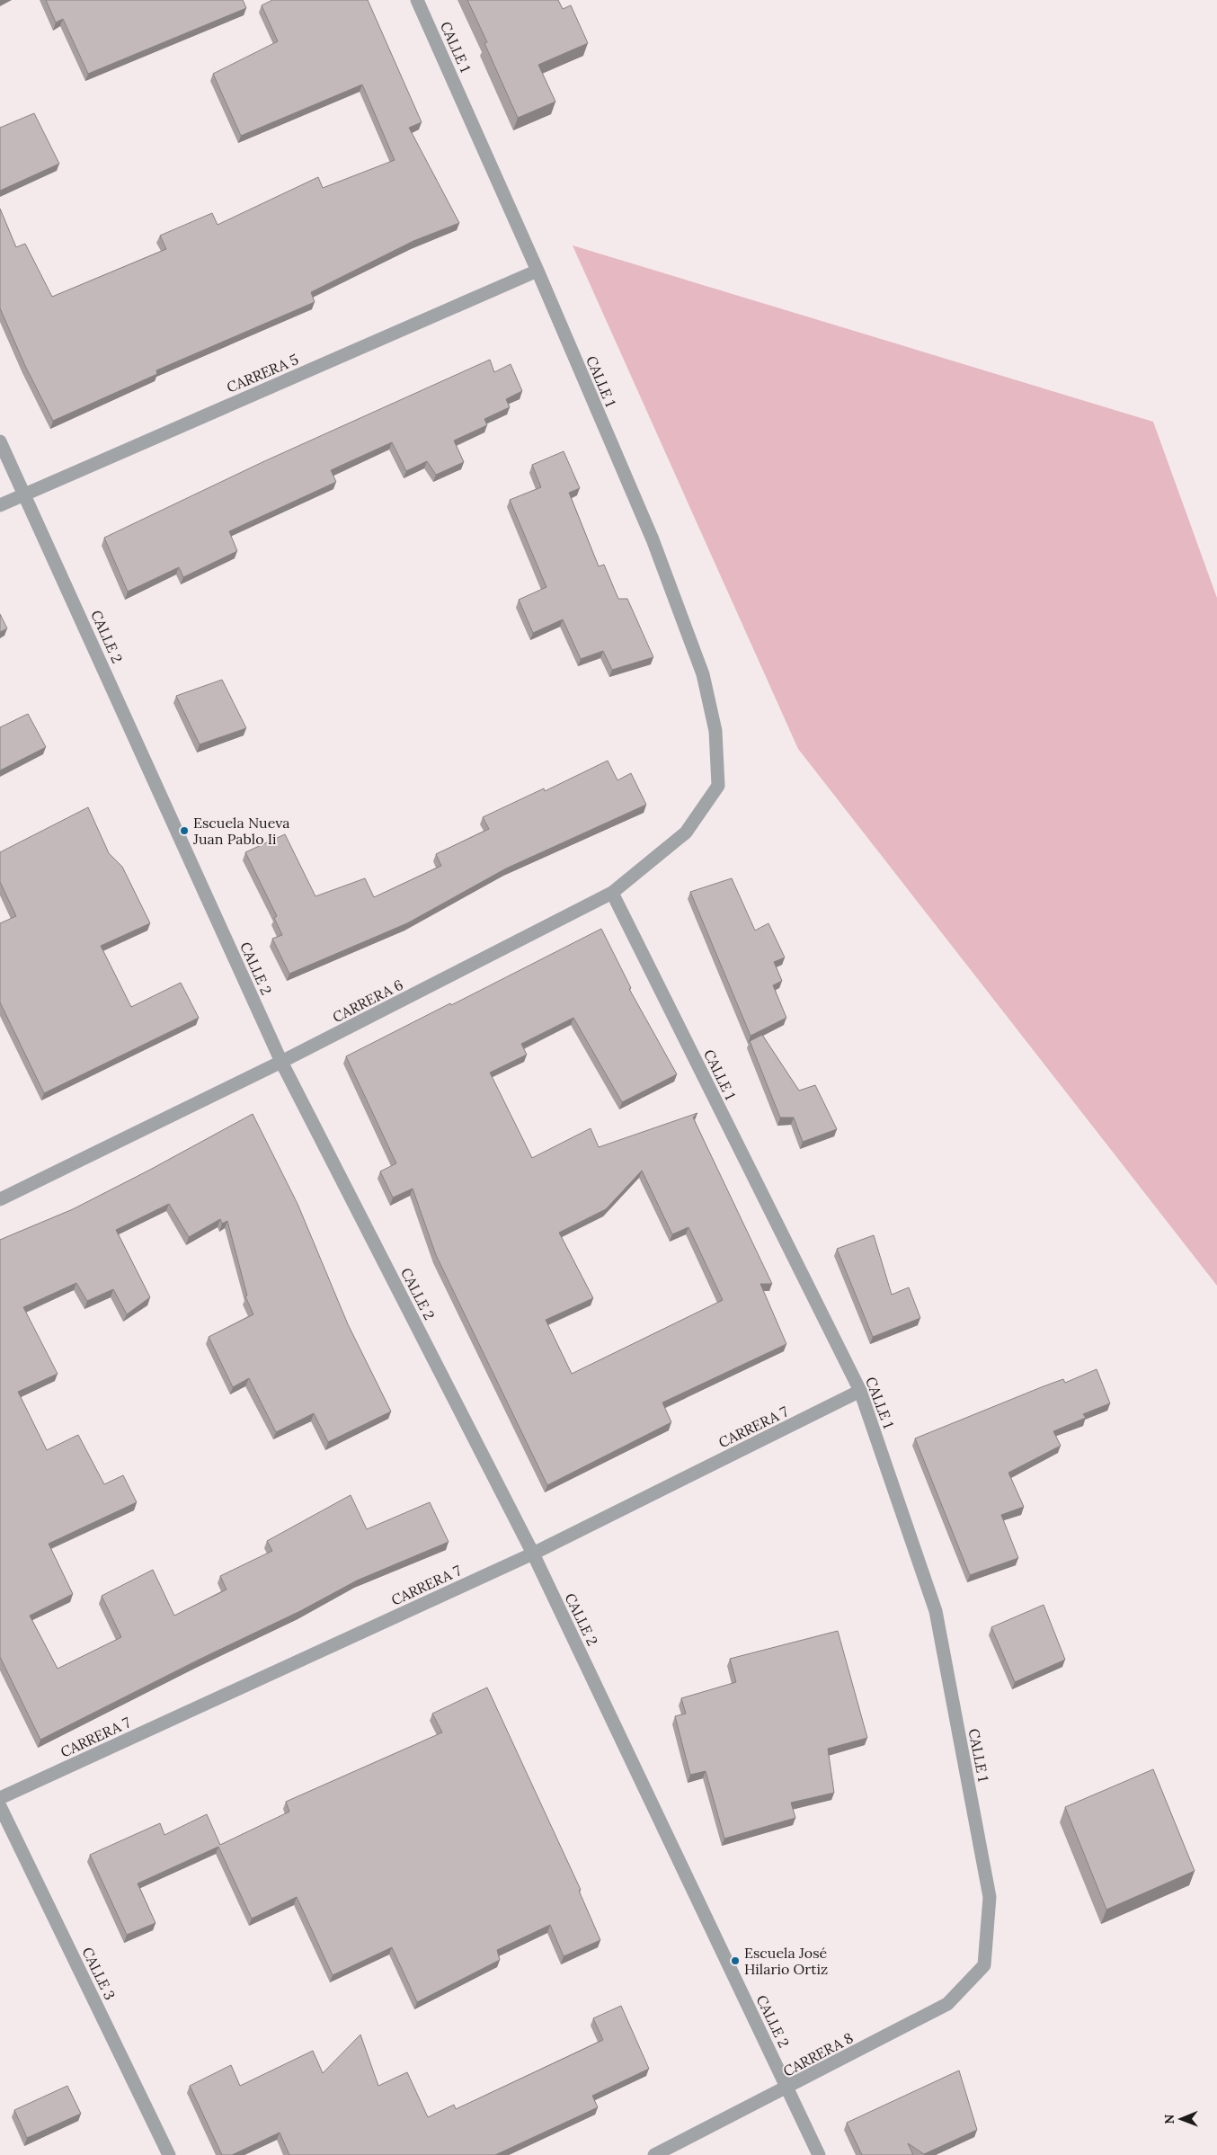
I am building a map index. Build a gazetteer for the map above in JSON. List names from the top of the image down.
{
  "streets": {
    "street": [
      "CALLE 1",
      "CARRERA 5",
      "CALLE 2",
      "CARRERA 6",
      "CARRERA 7",
      "CALLE 3",
      "CARRERA 8"
    ]
  },
  "crossings": [
    ["CALLE 1", "CARRERA 5"],
    ["CALLE 1", "CARRERA 6"],
    ["CALLE 1", "CARRERA 7"],
    ["CALLE 1", "CARRERA 8"],
    ["CARRERA 5", "CALLE 2"],
    ["CALLE 2", "CARRERA 6"],
    ["CALLE 2", "CARRERA 7"],
    ["CALLE 2", "CARRERA 8"]
  ],
  "places": ["Escuela Nueva Juan Pablo Ii", "Escuela José Hilario Ortiz"],
  "north": "left"
}
